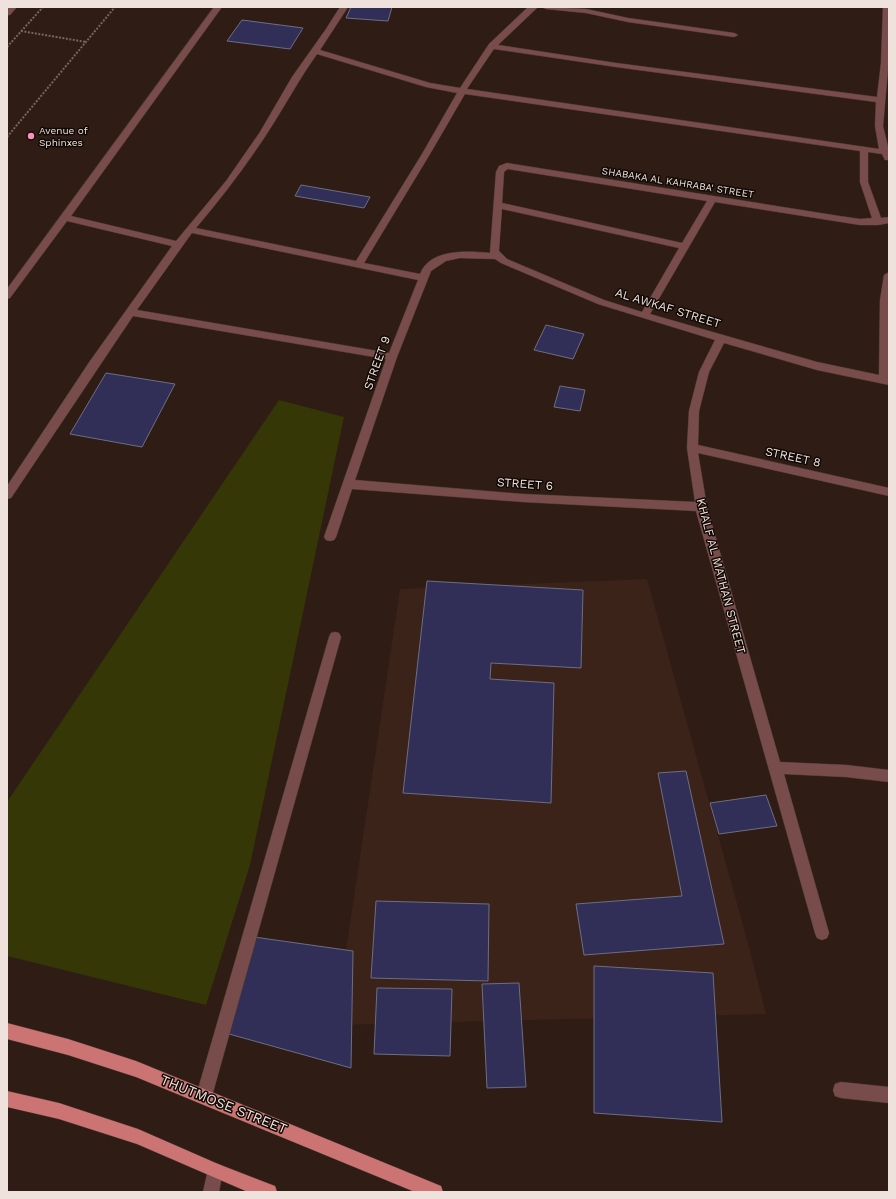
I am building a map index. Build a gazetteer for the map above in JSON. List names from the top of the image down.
{
  "streets": {
    "main road": ["THUTMOSE STREET"],
    "street": [
      "SHABAKA AL KAHRABA' STREET",
      "AL AWKAF STREET",
      "STREET 9",
      "STREET 8",
      "STREET 6",
      "KHALF AL MATHAN STREET"
    ]
  },
  "crossings": [
    ["AL AWKAF STREET", "STREET 9"],
    ["AL AWKAF STREET", "KHALF AL MATHAN STREET"],
    ["STREET 9", "STREET 6"],
    ["STREET 8", "KHALF AL MATHAN STREET"],
    ["STREET 6", "KHALF AL MATHAN STREET"]
  ],
  "places": ["Avenue of Sphinxes"]
}
